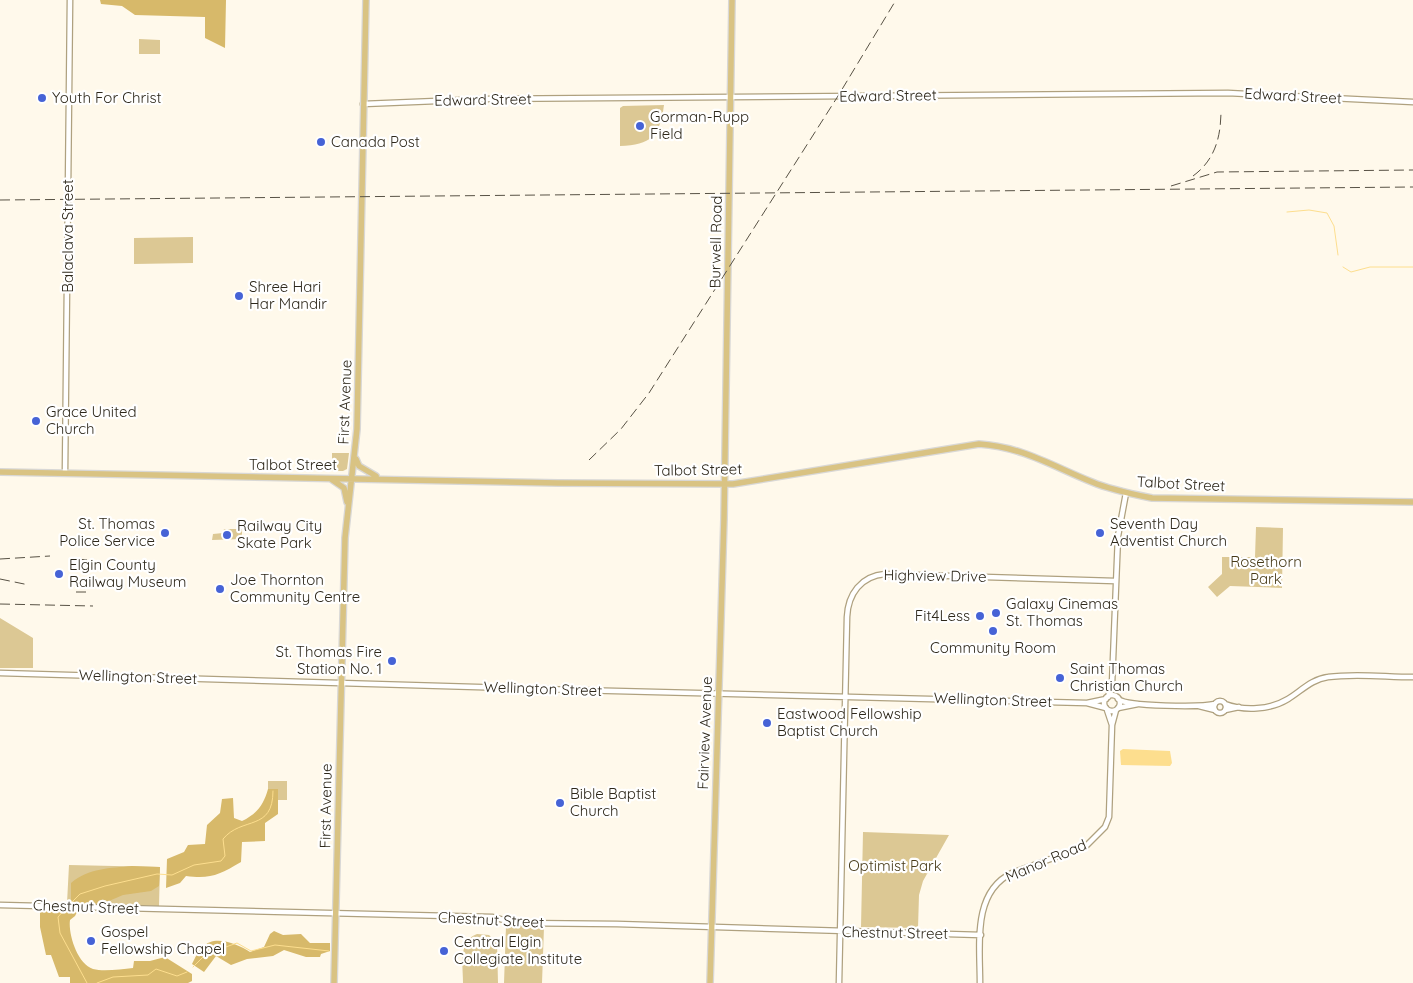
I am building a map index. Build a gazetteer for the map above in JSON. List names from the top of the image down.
{
  "streets": {
    "main road": [
      "Burwell Road",
      "First Avenue",
      "Talbot Street",
      "Fairview Avenue"
    ],
    "street": [
      "Edward Street",
      "Balaclava Street",
      "Highview Drive",
      "Wellington Street",
      "Manor Road",
      "Chestnut Street"
    ]
  },
  "crossings": [
    ["Edward Street", "Burwell Road"],
    ["Edward Street", "First Avenue"],
    ["Balaclava Street", "Talbot Street"],
    ["Burwell Road", "Talbot Street"],
    ["Burwell Road", "Fairview Avenue"],
    ["First Avenue", "Talbot Street"],
    ["First Avenue", "Wellington Street"],
    ["First Avenue", "Chestnut Street"],
    ["Talbot Street", "Fairview Avenue"],
    ["Highview Drive", "Wellington Street"],
    ["Highview Drive", "Chestnut Street"],
    ["Wellington Street", "Fairview Avenue"],
    ["Wellington Street", "Manor Road"],
    ["Fairview Avenue", "Chestnut Street"],
    ["Manor Road", "Chestnut Street"]
  ],
  "parks": ["Rosethorn Park", "Optimist Park"],
  "places": [
    "Youth For Christ",
    "Gorman-Rupp Field",
    "Canada Post",
    "Shree Hari Har Mandir",
    "Grace United Church",
    "St. Thomas Police Service",
    "Seventh Day Adventist Church",
    "Railway City Skate Park",
    "Elgin County Railway Museum",
    "Joe Thornton Community Centre",
    "Galaxy Cinemas St. Thomas",
    "Fit4Less",
    "Community Room",
    "St. Thomas Fire Station No. 1",
    "Saint Thomas Christian Church",
    "Eastwood Fellowship Baptist Church",
    "Bible Baptist Church",
    "Gospel Fellowship Chapel",
    "Central Elgin Collegiate Institute"
  ]
}
